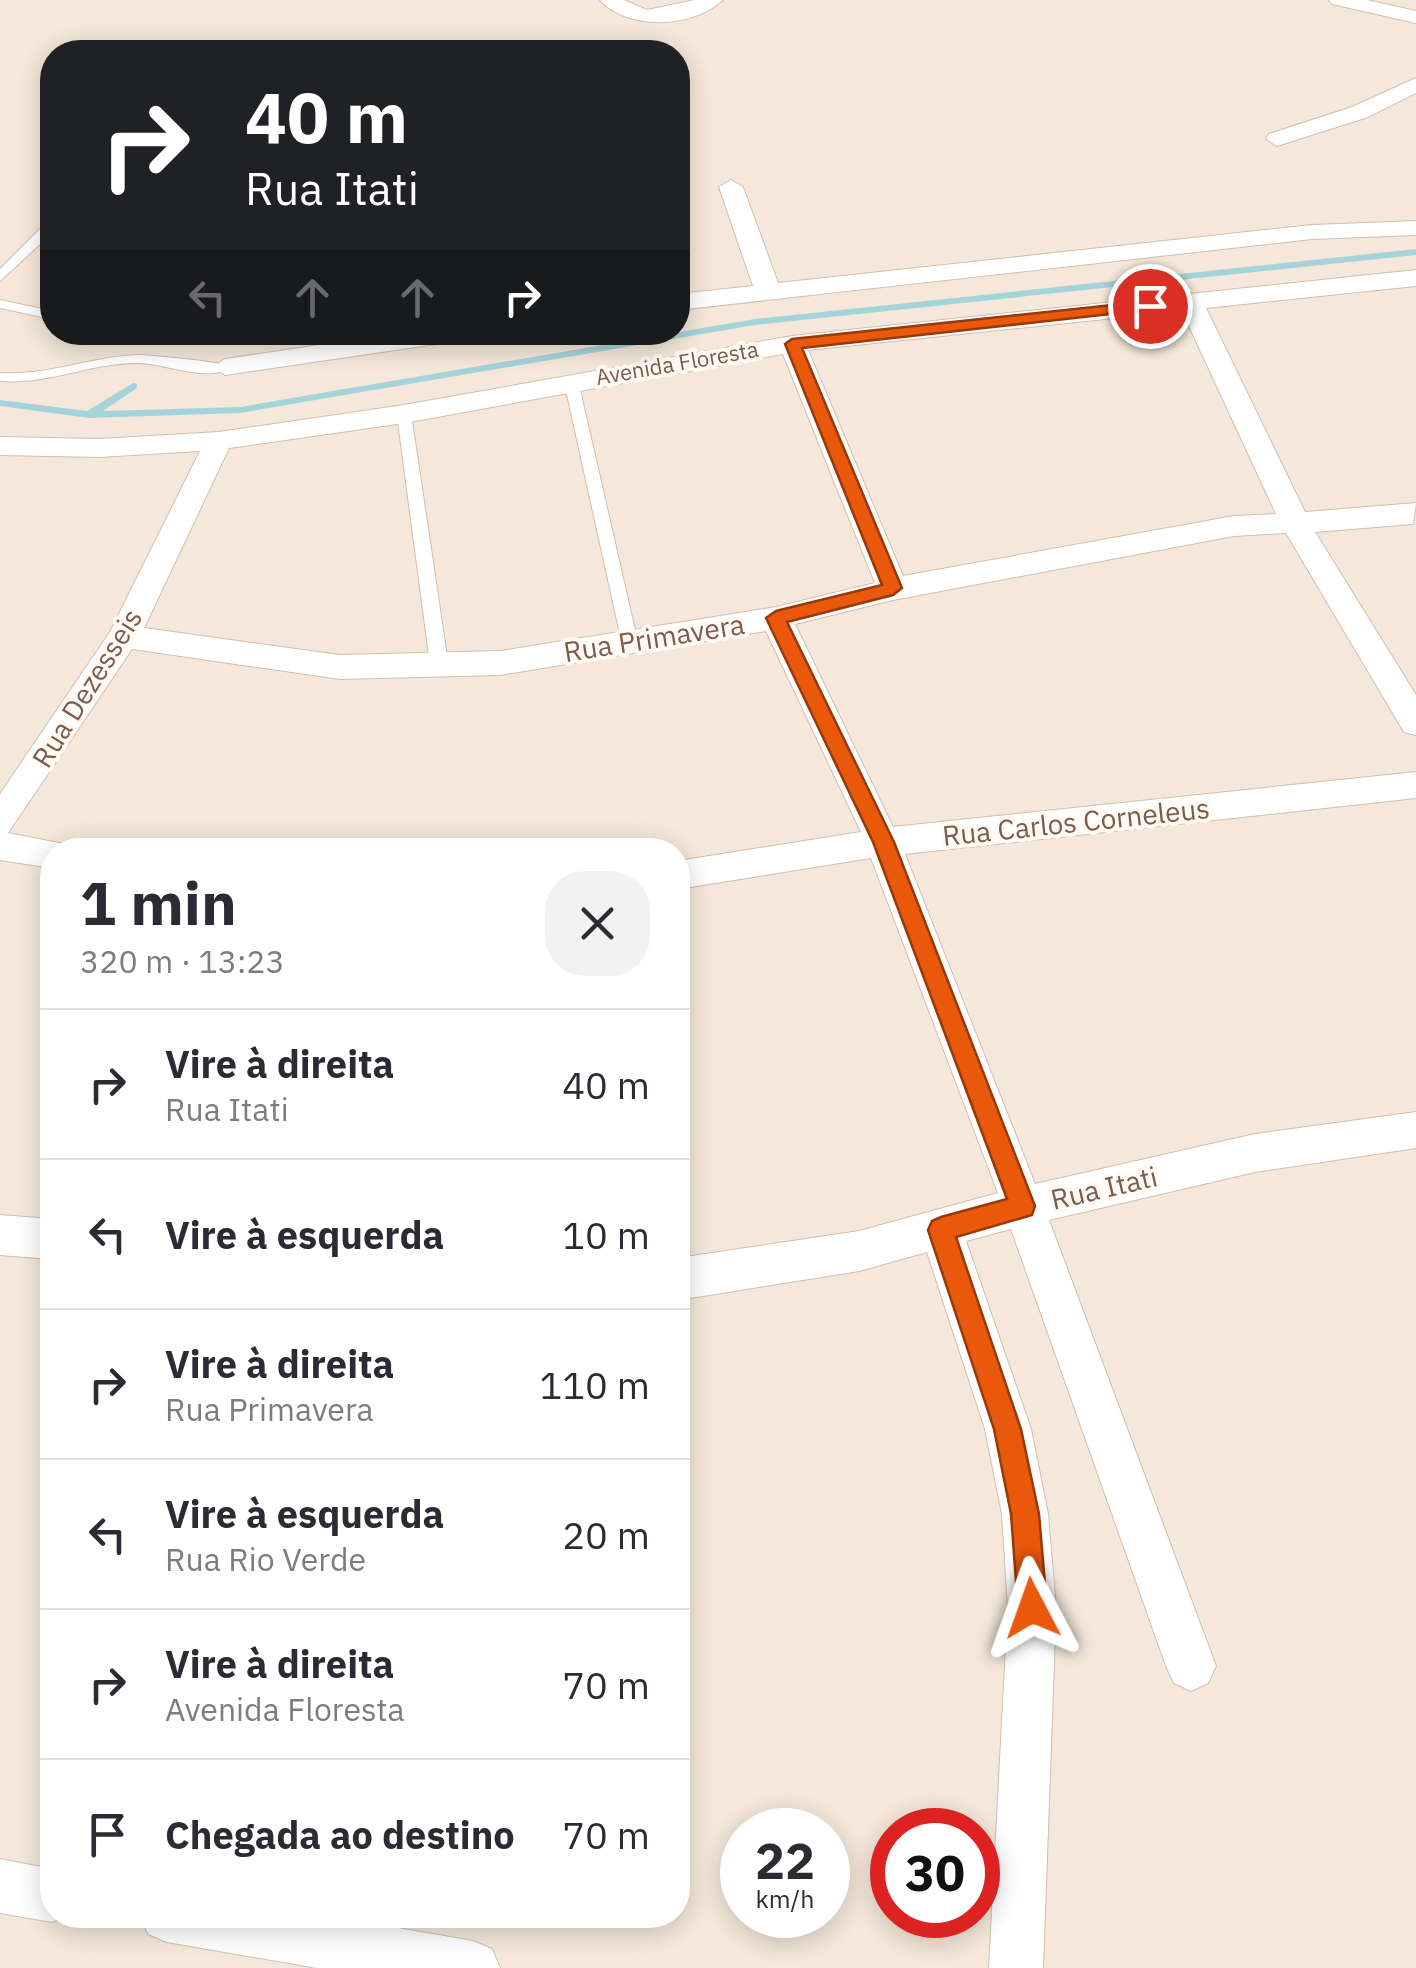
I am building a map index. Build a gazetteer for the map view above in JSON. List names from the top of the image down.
{
  "streets": {
    "street": [
      "Avenida Floresta",
      "Rua Primavera",
      "Rua Dezesseis",
      "Rua Carlos Corneleus",
      "Rua Itati"
    ]
  },
  "crossings": [
    ["Avenida Floresta", "Rua Dezesseis"],
    ["Rua Primavera", "Rua Dezesseis"]
  ],
  "page": {
    "turn": ["40 m", "Rua Itati"],
    "heading": ["1 min", "320 m · 13:23"],
    "list": [
      {
        "name": "Vire à direita",
        "note": "Rua Itati",
        "value": "40 m"
      },
      {
        "name": "Vire à esquerda",
        "value": "10 m"
      },
      {
        "name": "Vire à direita",
        "note": "Rua Primavera",
        "value": "110 m"
      },
      {
        "name": "Vire à esquerda",
        "note": "Rua Rio Verde",
        "value": "20 m"
      },
      {
        "name": "Vire à direita",
        "note": "Avenida Floresta",
        "value": "70 m"
      },
      {
        "name": "Chegada ao destino",
        "value": "70 m"
      }
    ],
    "speed": "22 km/h",
    "limit": "30"
  }
}
